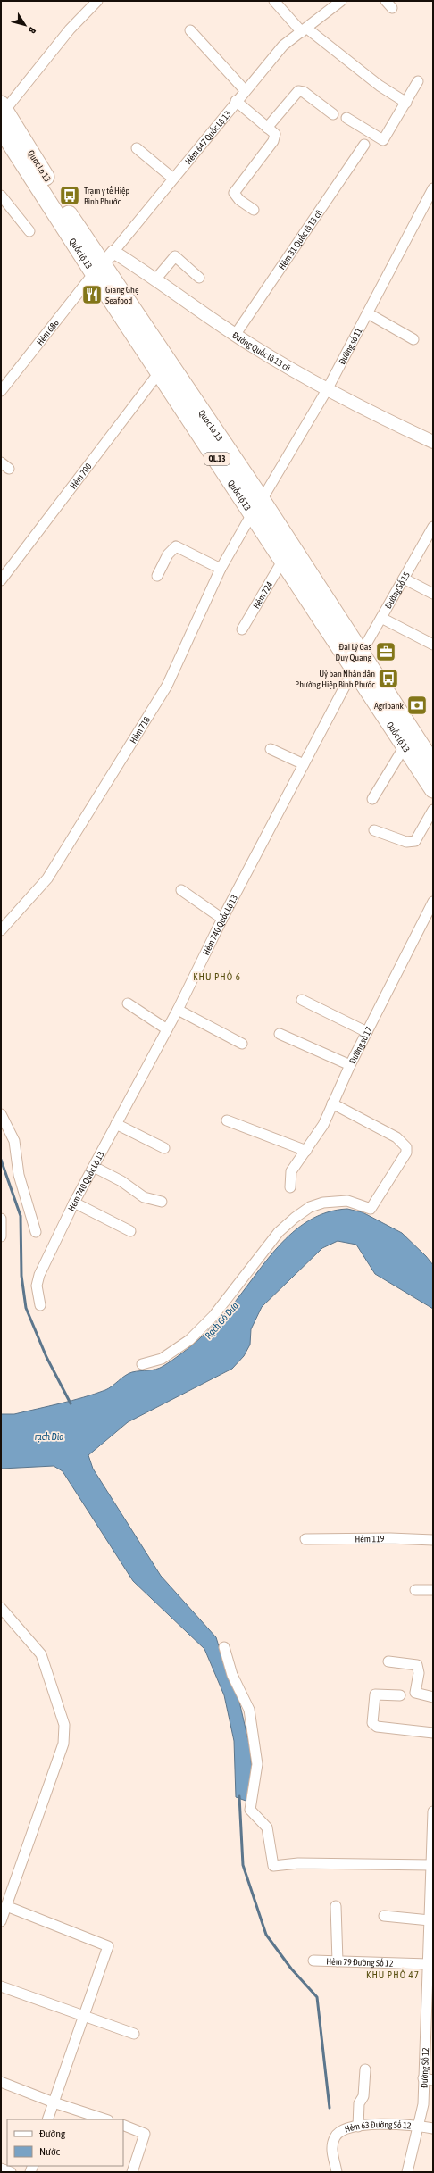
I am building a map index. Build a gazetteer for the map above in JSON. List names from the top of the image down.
{
  "streets": {
    "highway": ["Quoc Lo 13", "Quốc lộ 13", "QL.13"],
    "street": [
      "Hẻm 647 Quốc Lộ 13",
      "Hẻm 31 Quốc lộ 13 cũ",
      "Hẻm 686",
      "Đường số 11",
      "Đường Quốc lộ 13 cũ",
      "Hẻm 700",
      "Đường Số 15",
      "Hẻm 724",
      "Hẻm 718",
      "Hẻm 740 Quốc Lộ 13",
      "Đường số 17",
      "Hẻm 119",
      "Hẻm 79 Đường Số 12",
      "Đường Số 12",
      "Hẻm 63 Đường Số 12"
    ]
  },
  "crossings": [
    ["Hẻm 647 Quốc Lộ 13", "Quoc Lo 13"],
    ["Hẻm 647 Quốc Lộ 13", "Quốc lộ 13"],
    ["Hẻm 647 Quốc Lộ 13", "Hẻm 686"],
    ["Hẻm 647 Quốc Lộ 13", "Đường Quốc lộ 13 cũ"],
    ["Quoc Lo 13", "Quốc lộ 13"],
    ["Quoc Lo 13", "Hẻm 686"],
    ["Quoc Lo 13", "Đường số 11"],
    ["Quoc Lo 13", "Đường Quốc lộ 13 cũ"],
    ["Quoc Lo 13", "Đường Số 15"],
    ["Quoc Lo 13", "Hẻm 718"],
    ["Hẻm 31 Quốc lộ 13 cũ", "Đường Quốc lộ 13 cũ"],
    ["Quốc lộ 13", "Hẻm 686"],
    ["Quốc lộ 13", "Đường số 11"],
    ["Quốc lộ 13", "Đường Quốc lộ 13 cũ"],
    ["Quốc lộ 13", "Hẻm 700"],
    ["Quốc lộ 13", "Hẻm 724"],
    ["Quốc lộ 13", "Hẻm 718"],
    ["Quốc lộ 13", "Hẻm 740 Quốc Lộ 13"],
    ["Hẻm 686", "Đường Quốc lộ 13 cũ"],
    ["Đường số 11", "Đường Quốc lộ 13 cũ"],
    ["Đường số 11", "Hẻm 718"],
    ["Hẻm 79 Đường Số 12", "Đường Số 12"],
    ["Đường Số 12", "Hẻm 63 Đường Số 12"]
  ],
  "districts": ["KHU PHỐ 6", "KHU PHỐ 47"],
  "water": ["Rạch Gò Dưa", "rạch Đìa"],
  "places": {
    "bus stop": ["Trạm y tế Hiệp Bình Phước", "Uỷ ban Nhân dân Phường Hiệp Bình Phước"],
    "restaurant": ["Giang Ghẹ Seafood"],
    "office": ["Đại Lý Gas Duy Quang"],
    "bank": ["Agribank"]
  },
  "legend": ["Đường", "Nước"],
  "north": "bottom right"
}
